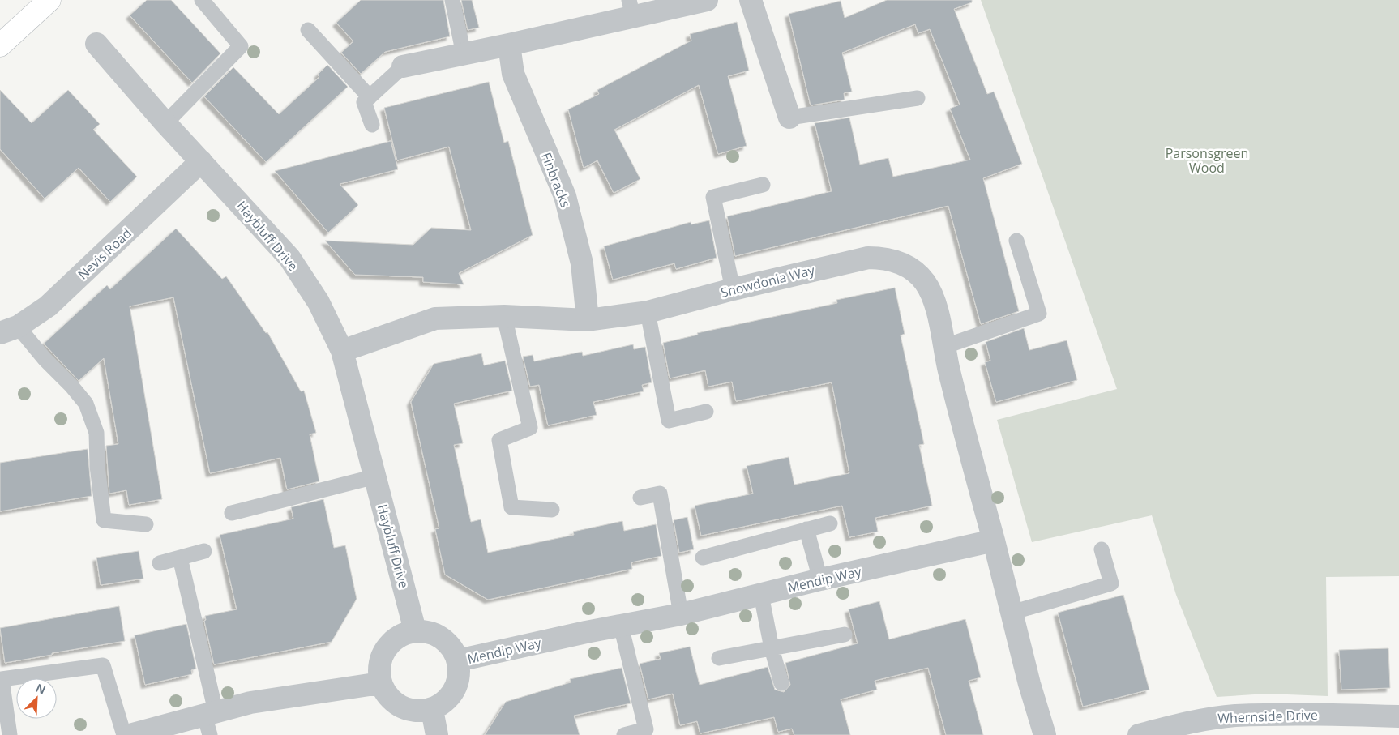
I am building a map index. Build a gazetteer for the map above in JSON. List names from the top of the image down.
{
  "streets": {
    "street": [
      "Finbracks",
      "Haybluff Drive",
      "Nevis Road",
      "Snowdonia Way",
      "Mendip Way",
      "Whernside Drive"
    ]
  },
  "crossings": [
    ["Finbracks", "Snowdonia Way"],
    ["Haybluff Drive", "Nevis Road"],
    ["Haybluff Drive", "Snowdonia Way"],
    ["Haybluff Drive", "Mendip Way"],
    ["Snowdonia Way", "Mendip Way"]
  ],
  "parks": ["Parsonsgreen Wood"],
  "north": "top right"
}
